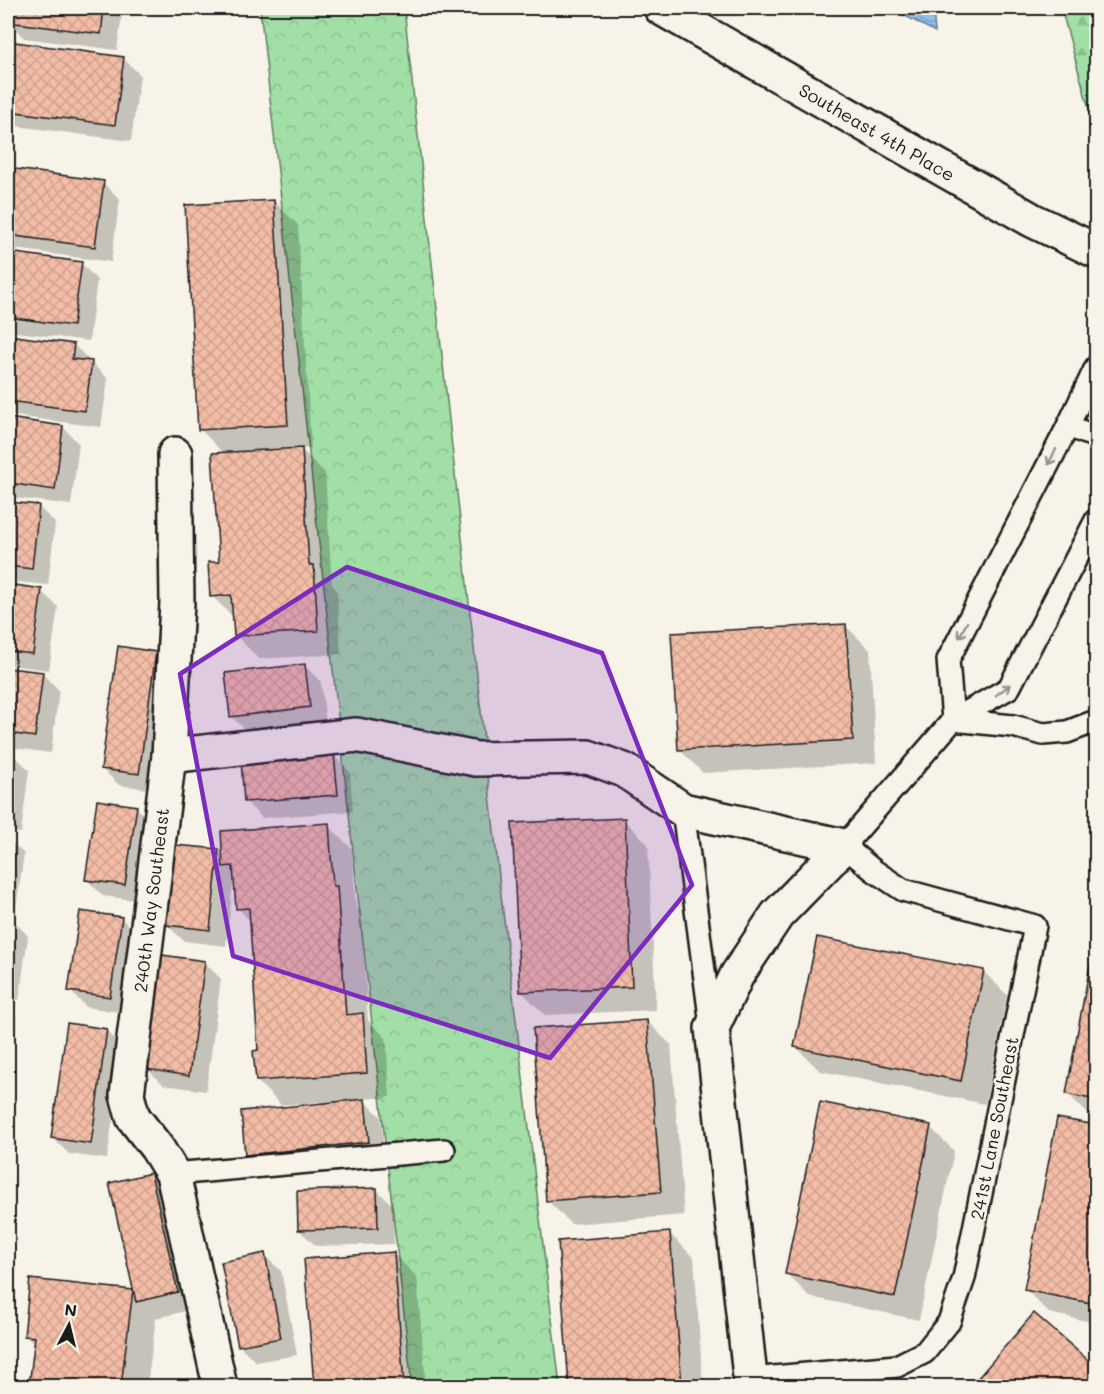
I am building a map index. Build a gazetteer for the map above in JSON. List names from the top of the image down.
{
  "streets": {
    "street": ["Southeast 4th Place", "240th Way Southeast", "241st Lane Southeast"]
  },
  "crossings": [
    ["240th Way Southeast", "241st Lane Southeast"]
  ],
  "north": "top"
}
